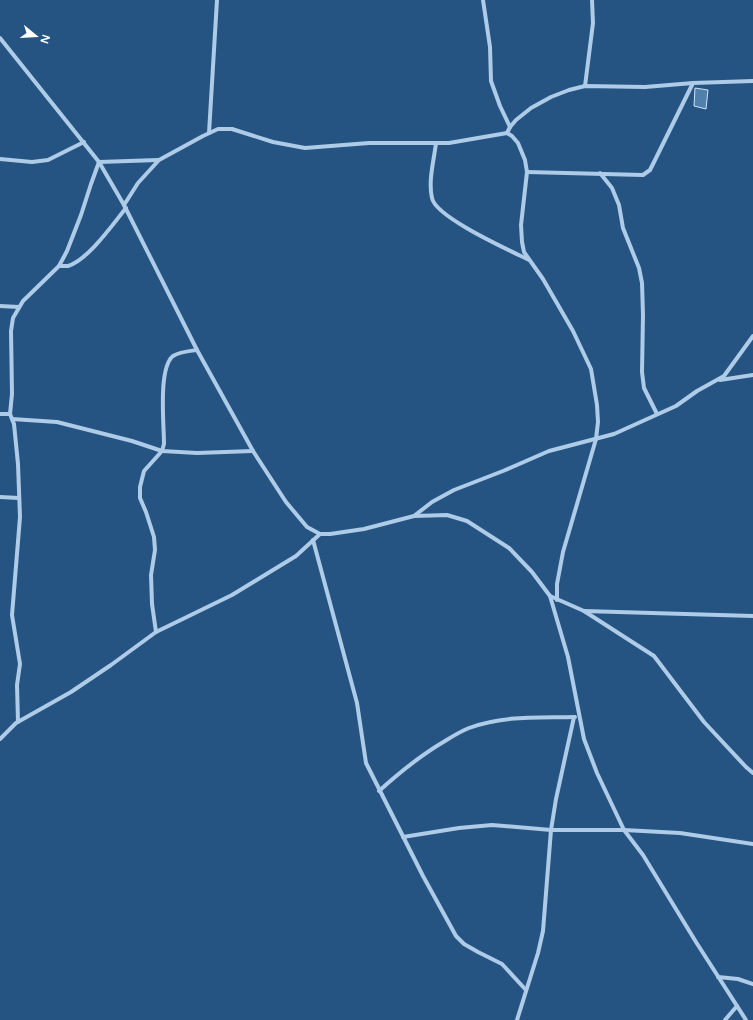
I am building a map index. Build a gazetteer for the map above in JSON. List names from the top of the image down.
{
  "north": "right"
}
